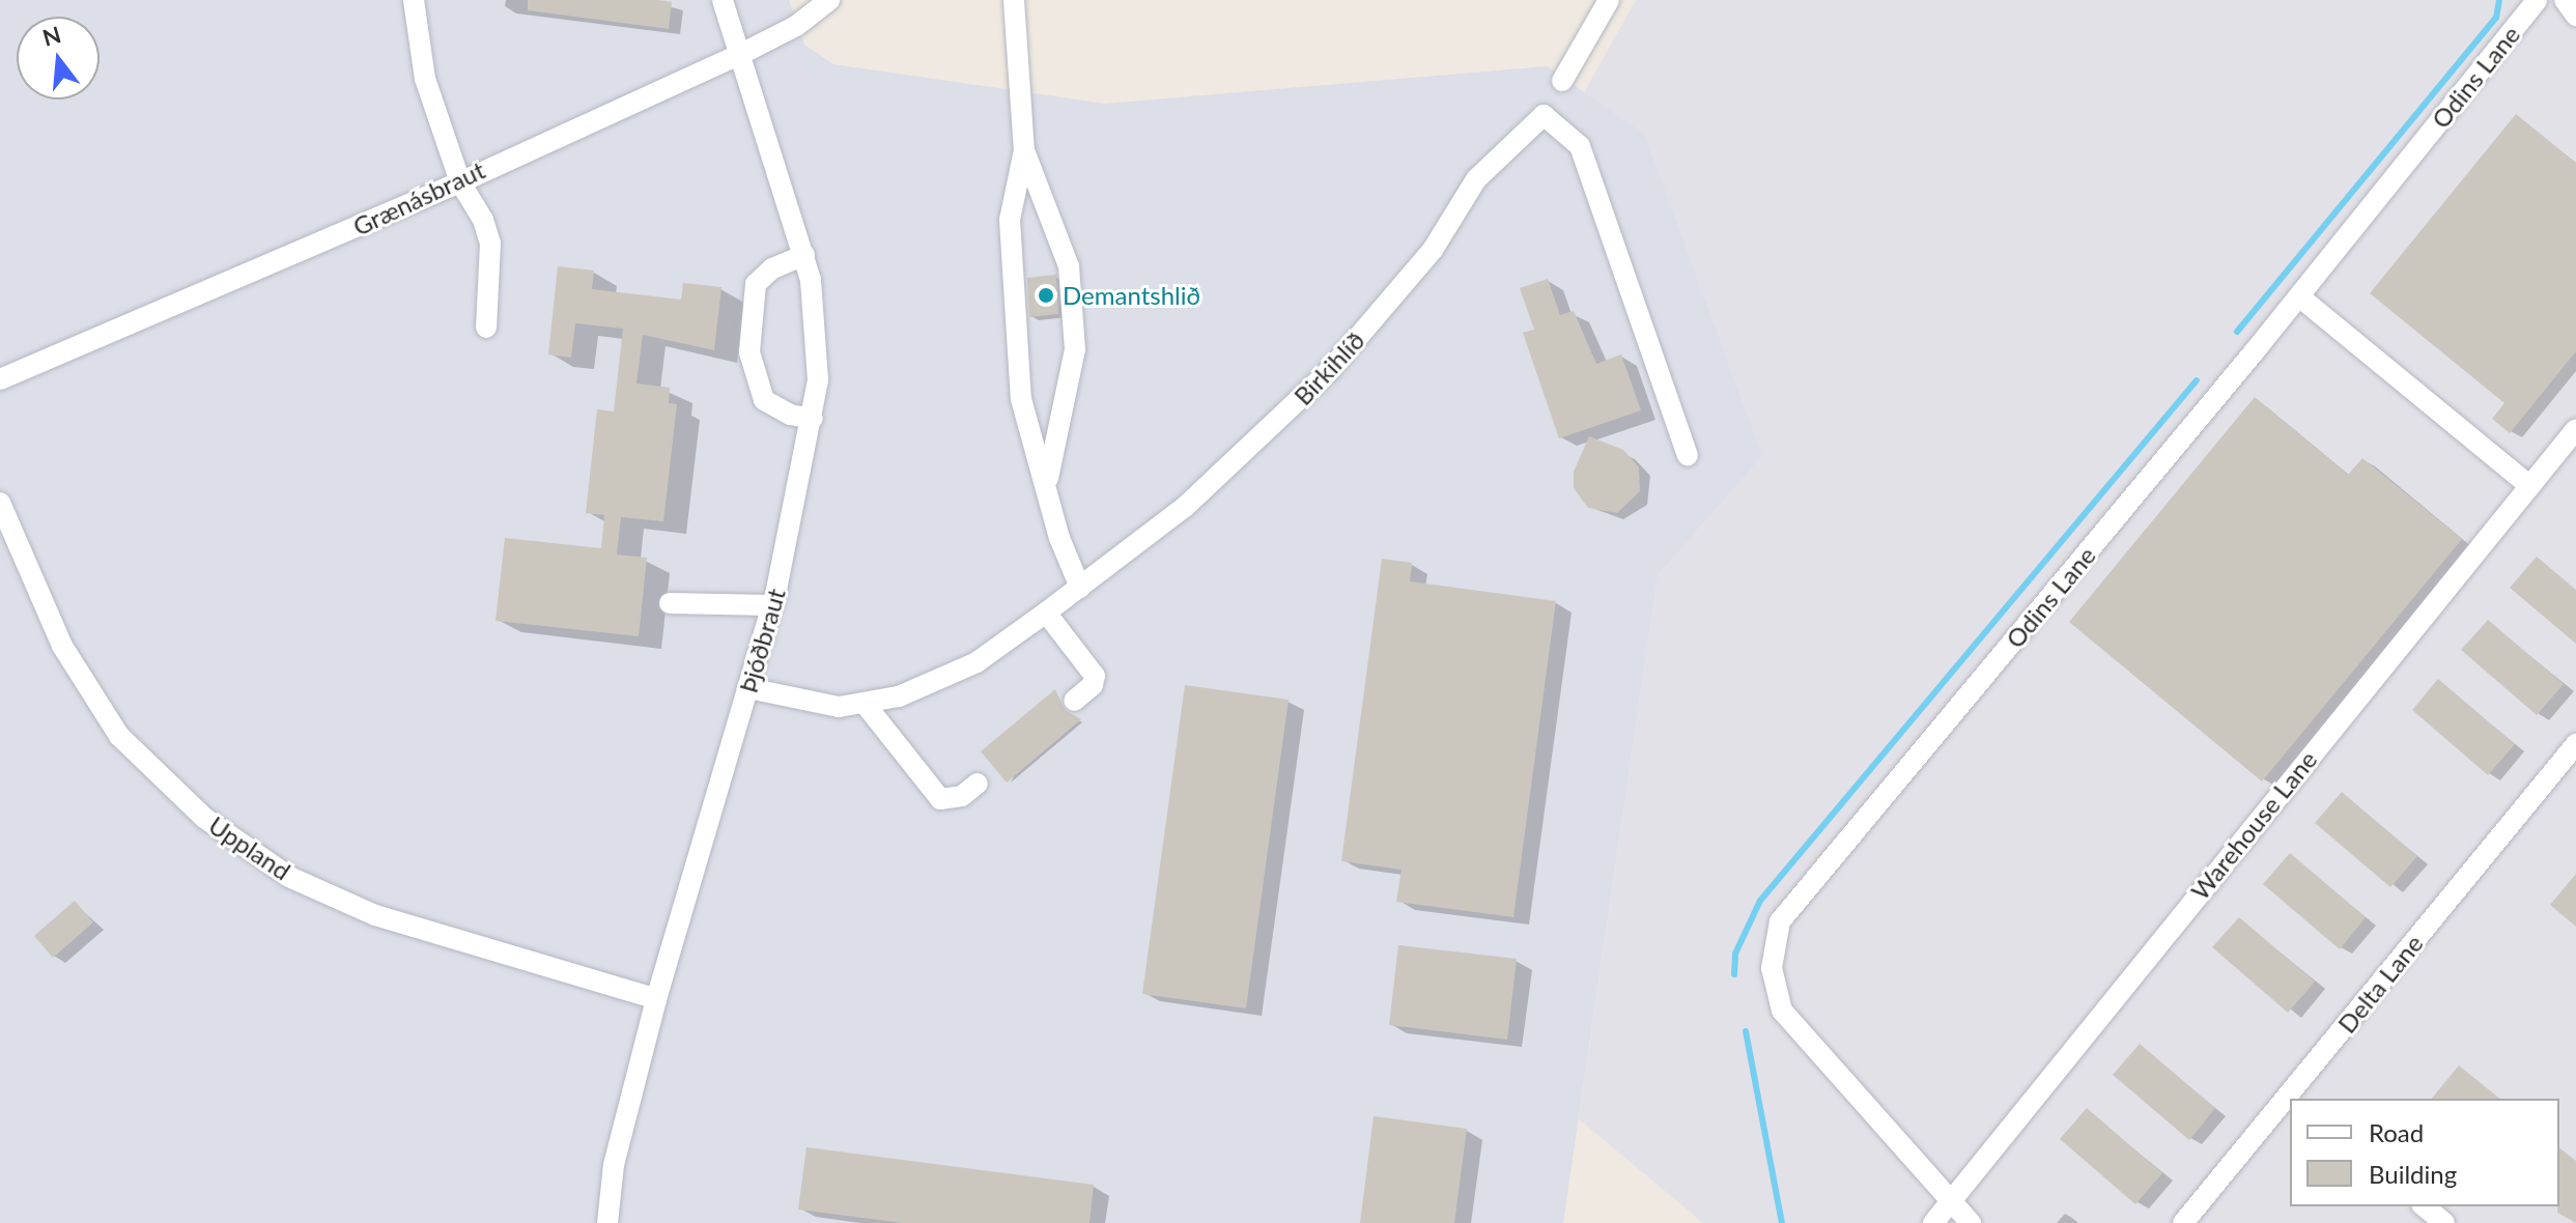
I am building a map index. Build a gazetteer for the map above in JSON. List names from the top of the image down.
{
  "streets": {
    "street": [
      "Odins Lane",
      "Grænásbraut",
      "Birkihlíð",
      "Þjóðbraut",
      "Warehouse Lane",
      "Uppland",
      "Delta Lane"
    ]
  },
  "crossings": [
    ["Odins Lane", "Warehouse Lane"],
    ["Grænásbraut", "Þjóðbraut"],
    ["Birkihlíð", "Þjóðbraut"],
    ["Þjóðbraut", "Uppland"]
  ],
  "places": ["Demantshlið"],
  "legend": ["Road", "Building"],
  "north": "top"
}
